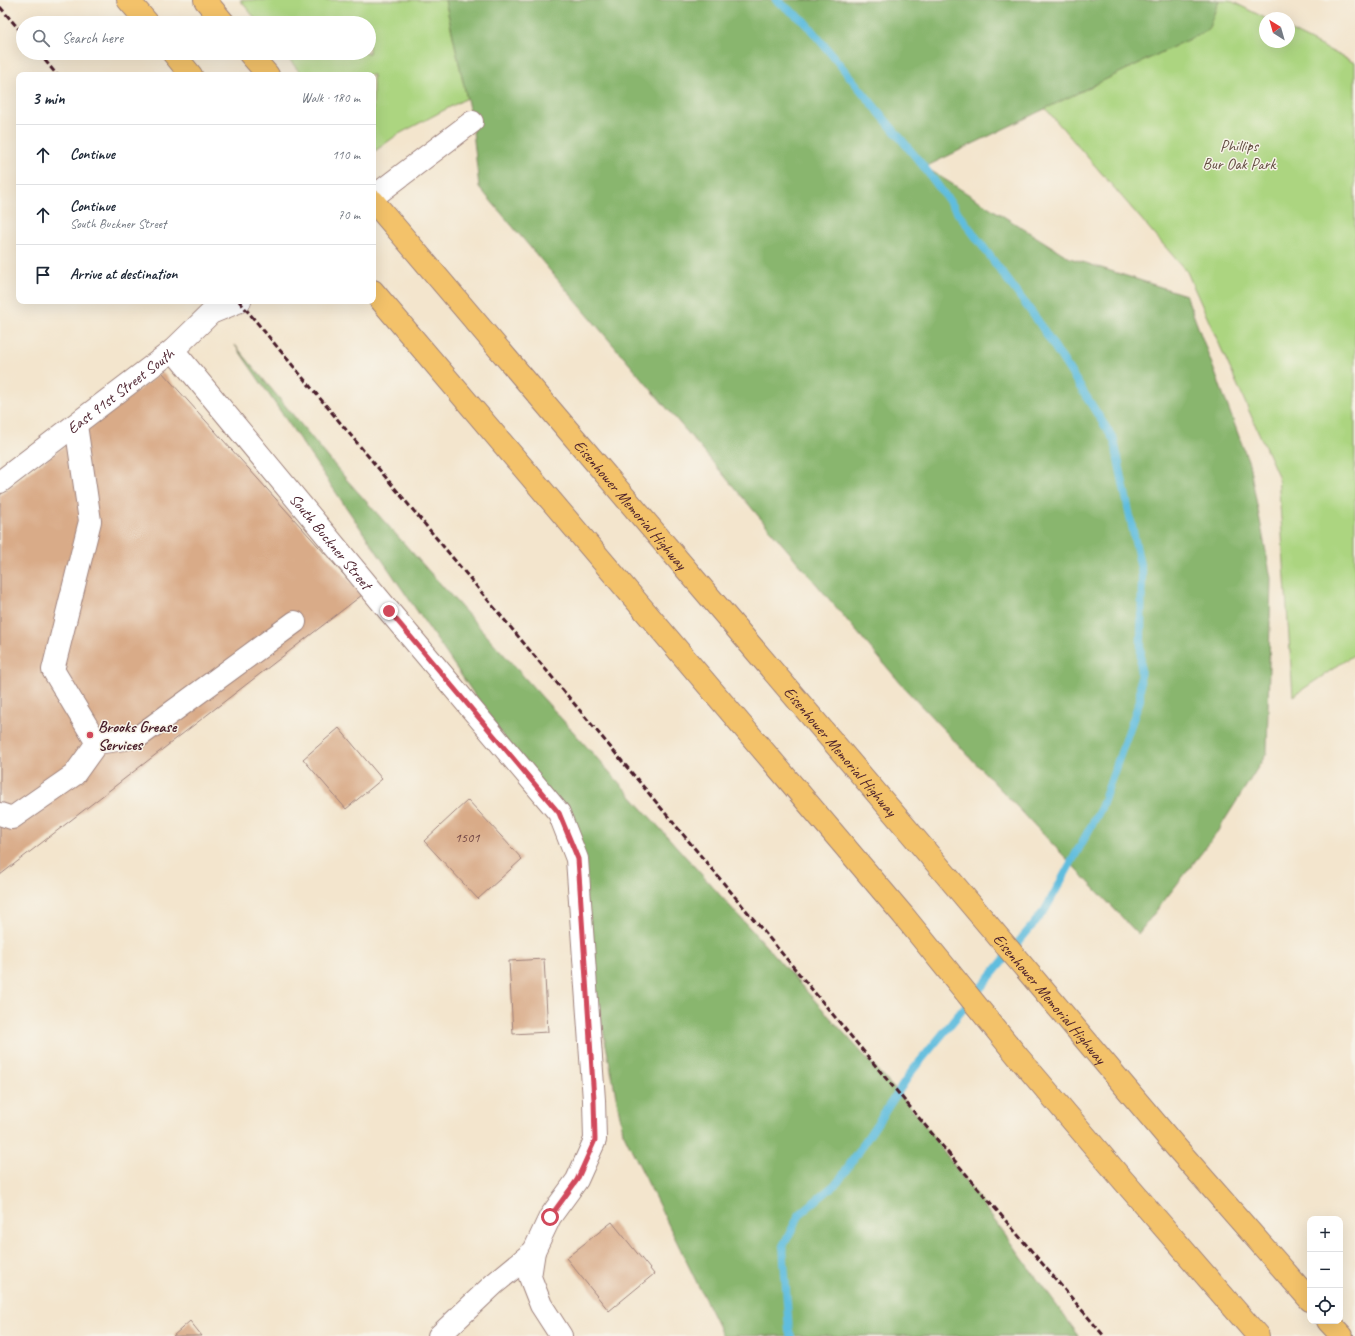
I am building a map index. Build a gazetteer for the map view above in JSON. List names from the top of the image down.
{
  "streets": {
    "main road": ["Eisenhower Memorial Highway"],
    "street": ["East 91st Street South", "South Buckner Street"]
  },
  "crossings": [
    ["East 91st Street South", "South Buckner Street"]
  ],
  "parks": ["Phillips Bur Oak Park"],
  "places": ["Brooks Grease Services"],
  "house_numbers": ["1501"],
  "north": "top left",
  "page": {
    "search": "Search here",
    "heading": ["3 min", "Walk · 180 m"],
    "list": [
      ["Continue", "110 m"],
      ["Continue", "South Buckner Street", "70 m"],
      "Arrive at destination"
    ],
    "map_buttons": ["+", "−"]
  }
}
